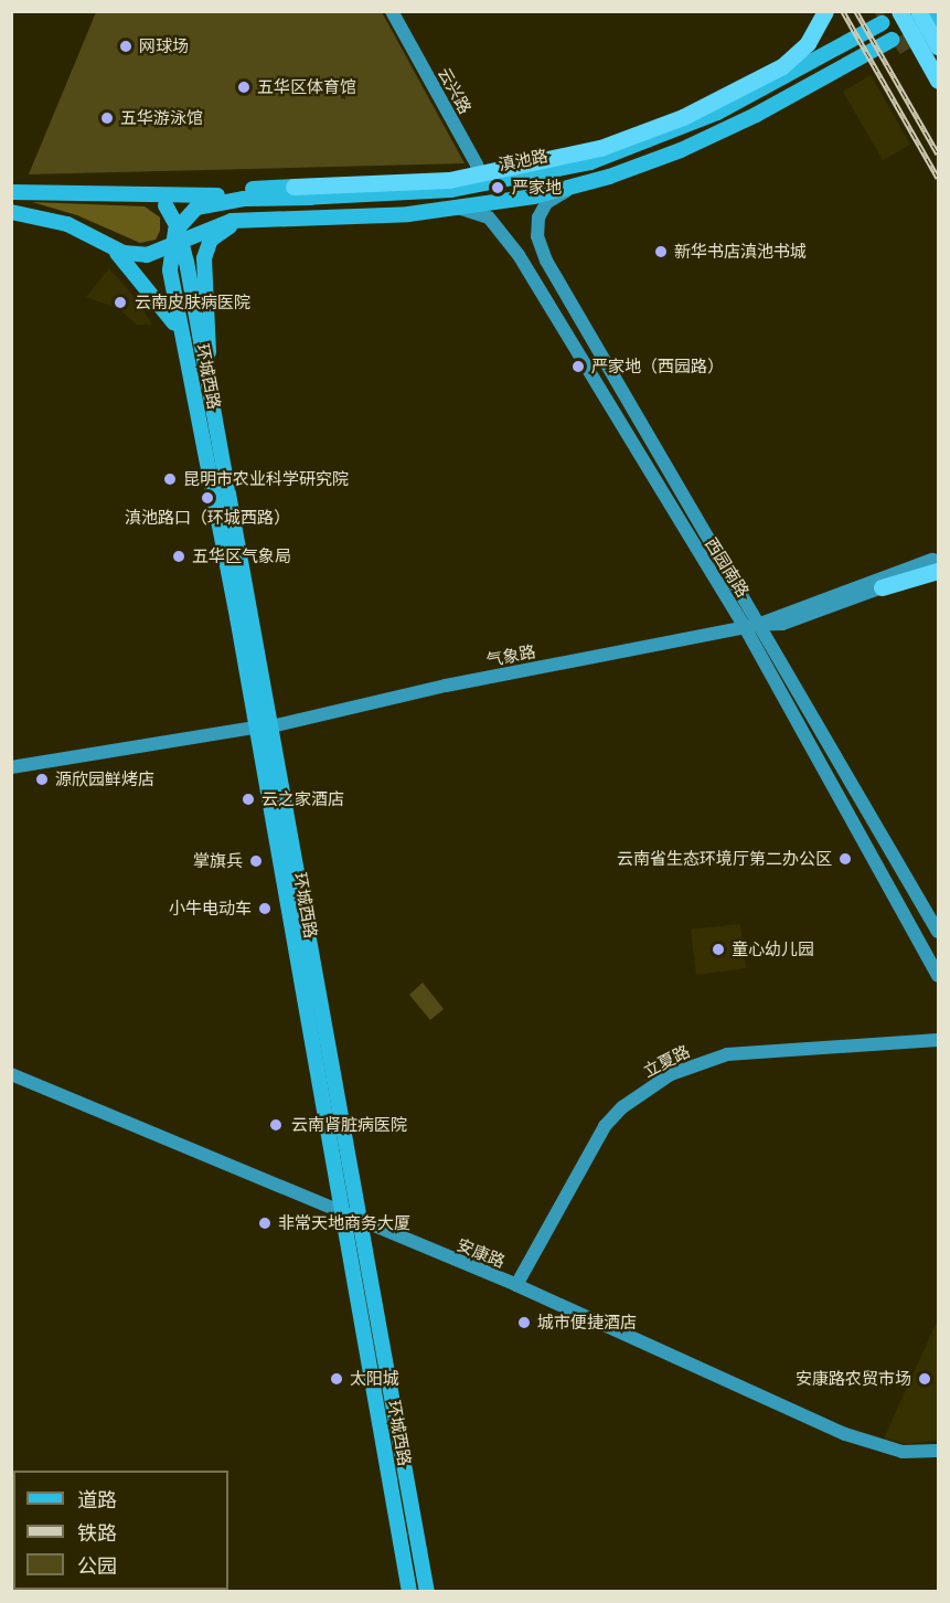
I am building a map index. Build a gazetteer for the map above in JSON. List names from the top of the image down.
{
  "streets": {
    "main road": ["滇池路", "环城西路"],
    "street": [
      "云兴路",
      "西园南路",
      "气象路",
      "立夏路",
      "安康路"
    ]
  },
  "crossings": [
    ["云兴路", "滇池路"],
    ["环城西路", "气象路"],
    ["环城西路", "安康路"],
    ["西园南路", "气象路"],
    ["立夏路", "安康路"]
  ],
  "places": [
    "网球场",
    "五华区体育馆",
    "五华游泳馆",
    "严家地",
    "新华书店滇池书城",
    "云南皮肤病医院",
    "严家地（西园路）",
    "昆明市农业科学研究院",
    "滇池路口（环城西路）",
    "五华区气象局",
    "源欣园鲜烤店",
    "云之家酒店",
    "云南省生态环境厅第二办公区",
    "掌旗兵",
    "小牛电动车",
    "童心幼儿园",
    "云南肾脏病医院",
    "非常天地商务大厦",
    "城市便捷酒店",
    "太阳城",
    "安康路农贸市场"
  ],
  "legend": ["道路", "铁路", "公园"]
}
